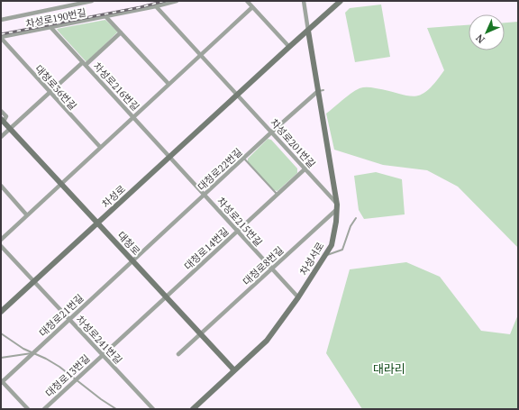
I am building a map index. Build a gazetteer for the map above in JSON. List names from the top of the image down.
{
  "streets": {
    "street": [
      "차성로190번길",
      "차성로216번길",
      "대청로36번길",
      "차성로201번길",
      "대청로22번길",
      "차성로",
      "차성로215번길",
      "대청로",
      "대청로14번길",
      "차성서로",
      "대청로8번길",
      "대청로21번길",
      "차성로241번길",
      "대청로13번길"
    ]
  },
  "crossings": [
    ["차성로190번길", "차성로216번길"],
    ["차성로190번길", "대청로36번길"],
    ["차성로216번길", "차성로"],
    ["차성로216번길", "차성로215번길"],
    ["차성로201번길", "대청로22번길"],
    ["차성로201번길", "차성로"],
    ["차성로201번길", "대청로14번길"],
    ["차성로201번길", "차성서로"],
    ["차성로201번길", "대청로8번길"],
    ["대청로22번길", "차성로215번길"],
    ["대청로22번길", "대청로"],
    ["대청로22번길", "차성서로"],
    ["대청로22번길", "대청로21번길"],
    ["차성로", "차성로215번길"],
    ["차성로", "대청로"],
    ["차성로", "차성서로"],
    ["차성로", "차성로241번길"],
    ["차성로215번길", "대청로14번길"],
    ["차성로215번길", "차성서로"],
    ["차성로215번길", "대청로8번길"],
    ["대청로", "대청로14번길"],
    ["대청로", "차성서로"],
    ["대청로", "대청로8번길"],
    ["대청로", "대청로21번길"],
    ["대청로", "대청로13번길"],
    ["대청로14번길", "대청로13번길"],
    ["차성서로", "대청로8번길"],
    ["대청로21번길", "차성로241번길"],
    ["차성로241번길", "대청로13번길"]
  ],
  "districts": ["대라리"],
  "north": "bottom left"
}
